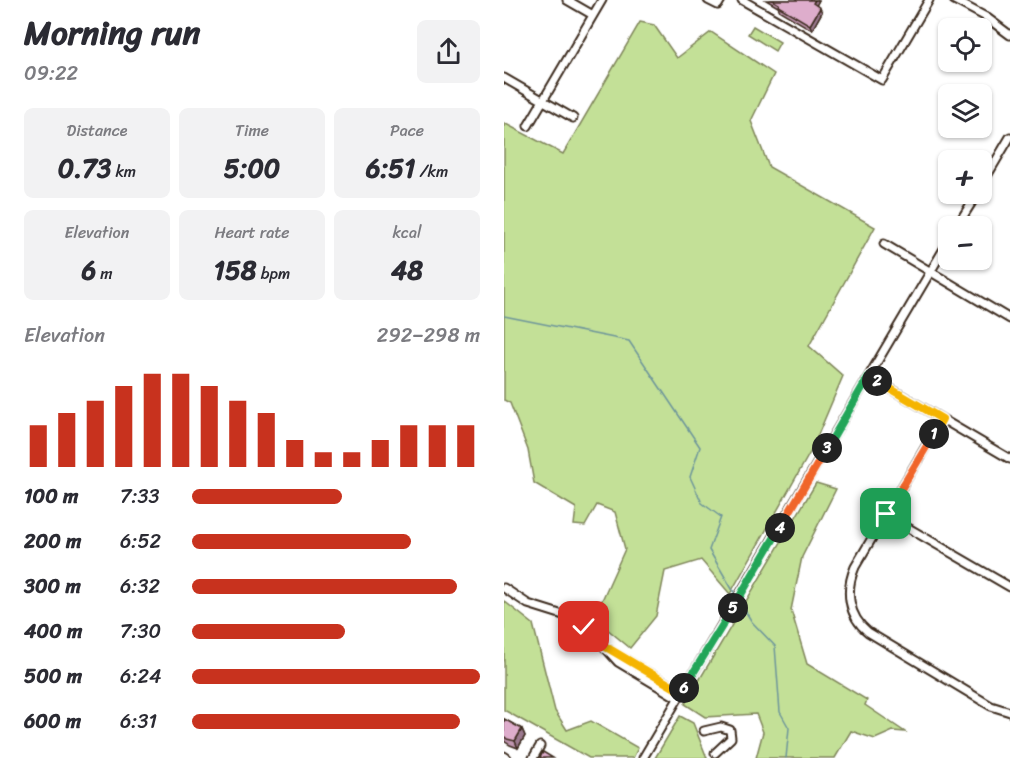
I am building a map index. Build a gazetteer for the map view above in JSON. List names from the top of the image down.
{
  "page": {
    "heading": ["Morning run", "09:22"],
    "map_buttons": ["+", "−"],
    "stats": [
      ["Distance", "0.73 km"],
      ["Time", "5:00"],
      ["Pace", "6:51 /km"],
      ["Elevation", "6 m"],
      ["Heart rate", "158 bpm"],
      ["kcal", "48"]
    ],
    "chart": ["Elevation", "292–298 m"],
    "pins": [
      "2",
      "1",
      "3",
      "4",
      "5",
      "6"
    ],
    "list": [
      {
        "name": "100 m",
        "note": "7:33"
      },
      {
        "name": "200 m",
        "note": "6:52"
      },
      {
        "name": "300 m",
        "note": "6:32"
      },
      {
        "name": "400 m",
        "note": "7:30"
      },
      {
        "name": "500 m",
        "note": "6:24"
      },
      {
        "name": "600 m",
        "note": "6:31"
      }
    ]
  }
}
